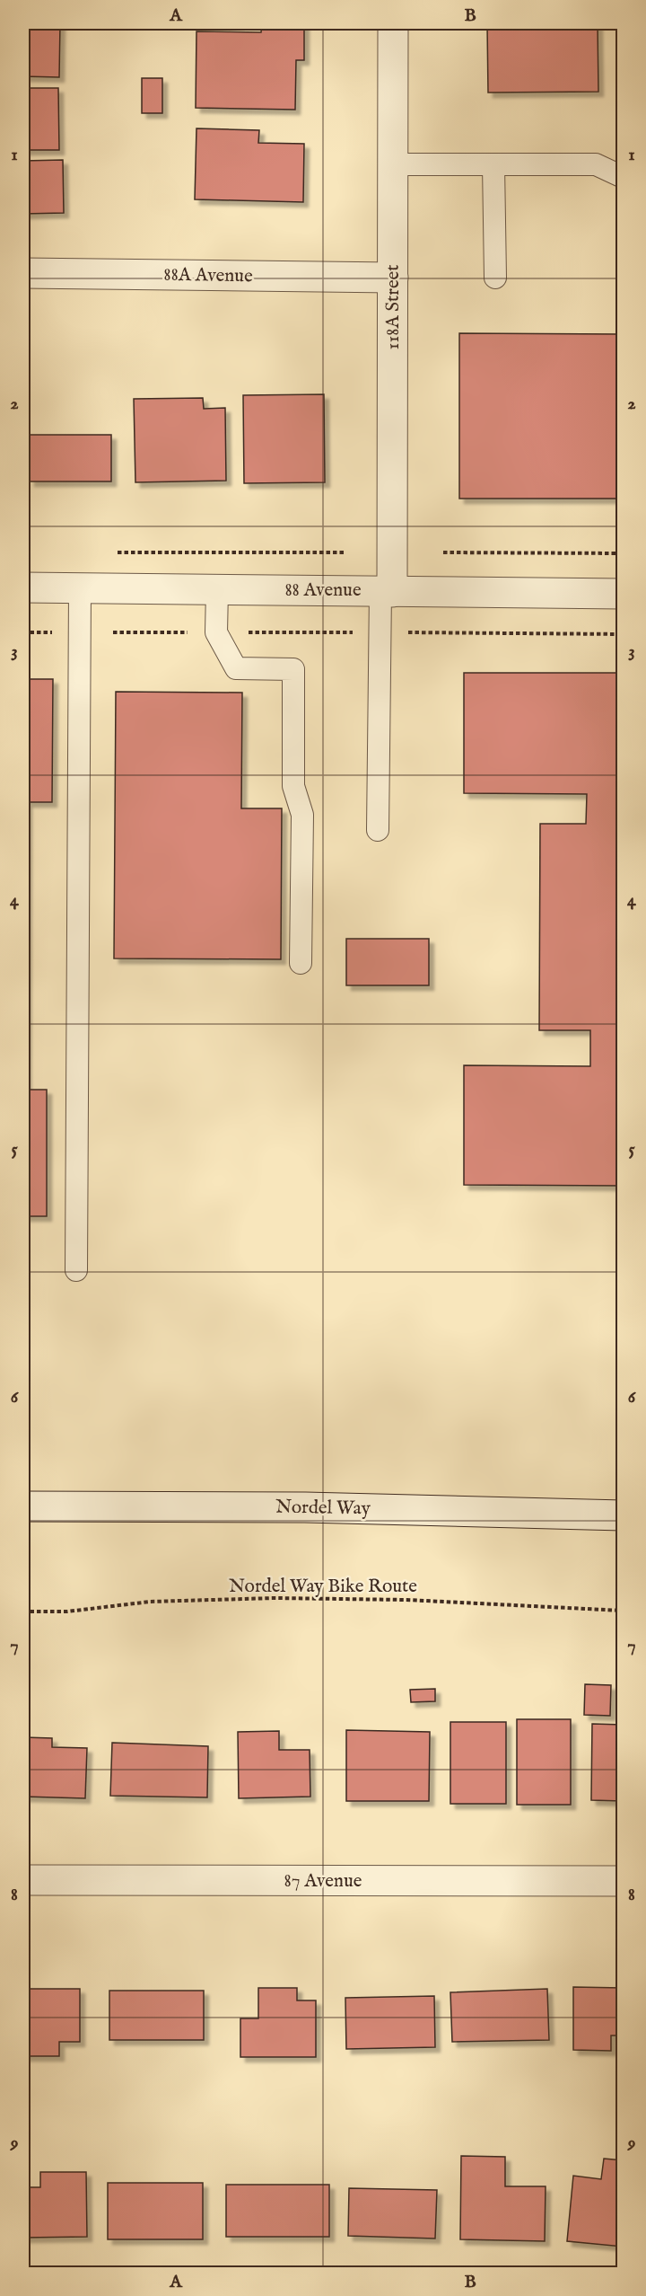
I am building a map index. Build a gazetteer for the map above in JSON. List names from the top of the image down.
{
  "streets": {
    "street": [
      "88A Avenue",
      "118A Street",
      "88 Avenue",
      "Nordel Way",
      "87 Avenue"
    ],
    "path": ["Nordel Way Bike Route"]
  },
  "crossings": [
    ["88A Avenue", "118A Street"],
    ["118A Street", "88 Avenue"]
  ],
  "grid": {
    "columns": ["A", "B"],
    "rows": [
      "1",
      "2",
      "3",
      "4",
      "5",
      "6",
      "7",
      "8",
      "9"
    ]
  }
}
